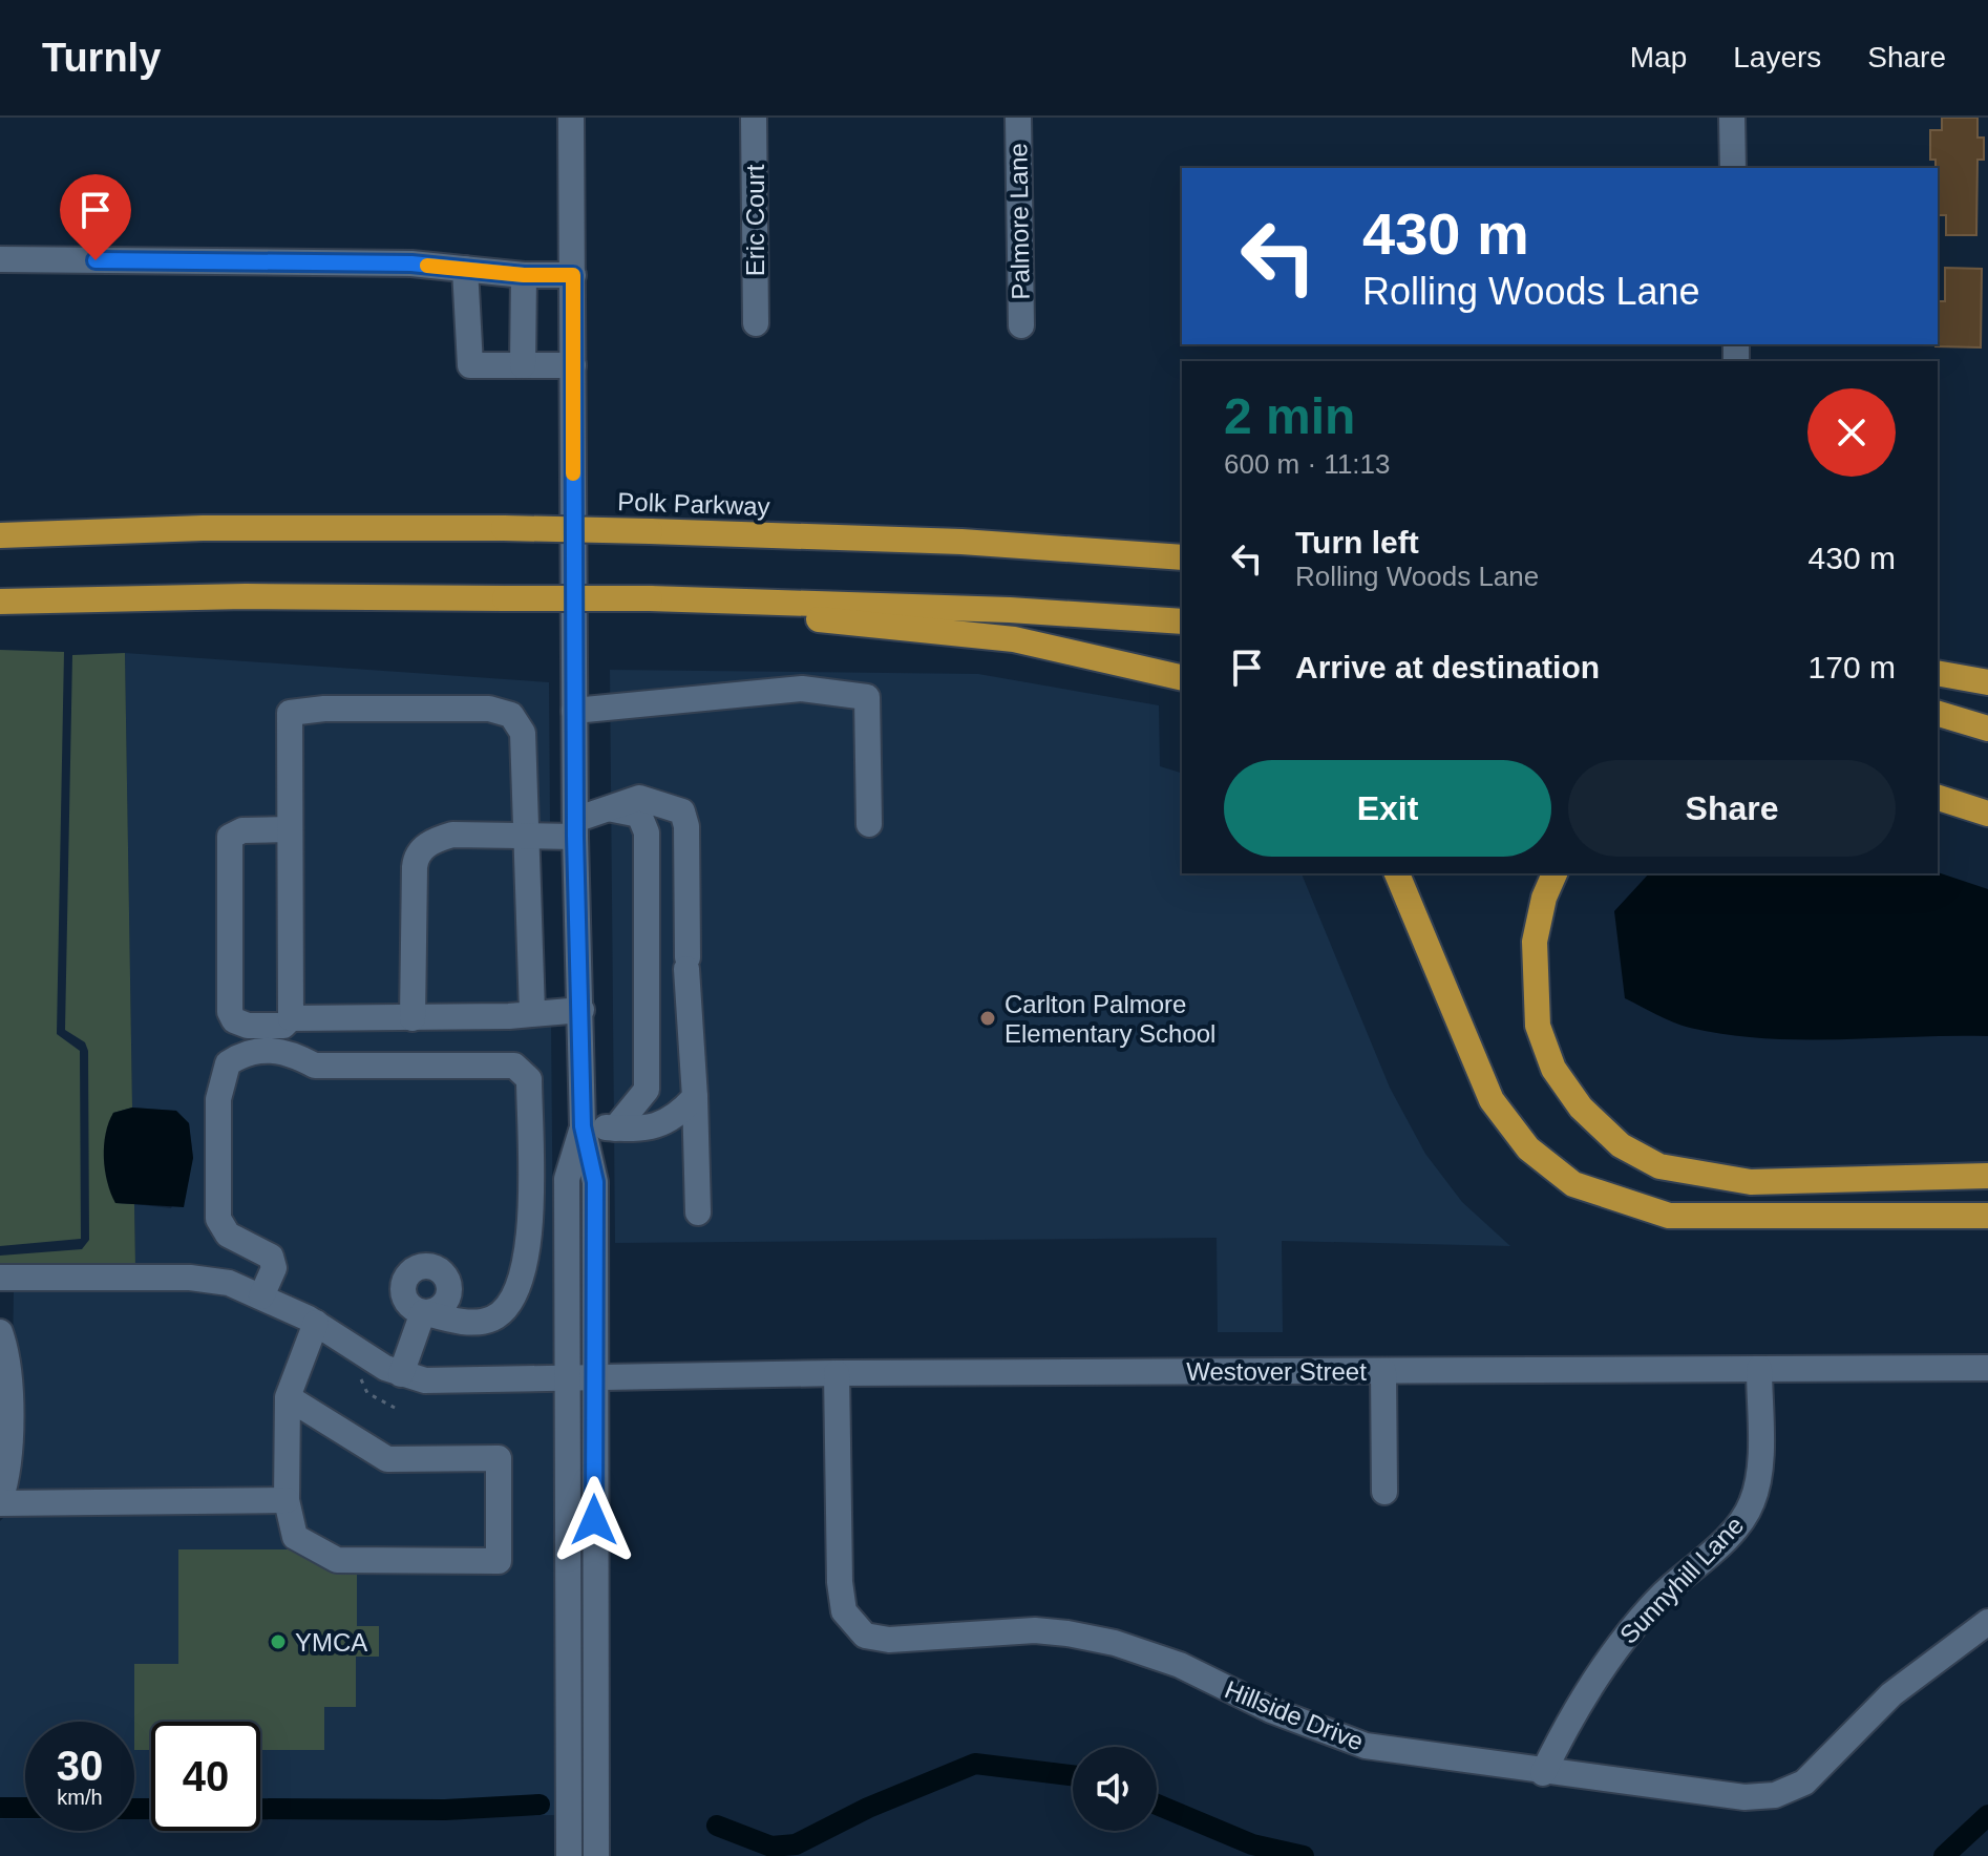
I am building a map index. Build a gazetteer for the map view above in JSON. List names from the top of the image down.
{
  "streets": {
    "highway": ["Polk Parkway"],
    "street": [
      "Eric Court",
      "Palmore Lane",
      "Westover Street",
      "Sunnyhill Lane",
      "Hillside Drive"
    ]
  },
  "crossings": [
    ["Westover Street", "Sunnyhill Lane"],
    ["Westover Street", "Hillside Drive"],
    ["Sunnyhill Lane", "Hillside Drive"]
  ],
  "places": ["Carlton Palmore Elementary School", "YMCA"],
  "page": {
    "header": "Turnly",
    "nav": ["Map", "Layers", "Share"],
    "turn": ["430 m", "Rolling Woods Lane"],
    "heading": ["2 min", "600 m · 11:13"],
    "list": [
      {
        "name": "Turn left",
        "note": "Rolling Woods Lane",
        "value": "430 m"
      },
      {
        "name": "Arrive at destination",
        "value": "170 m"
      }
    ],
    "buttons": ["Exit", "Share"],
    "speed": "30 km/h",
    "limit": "40"
  }
}
